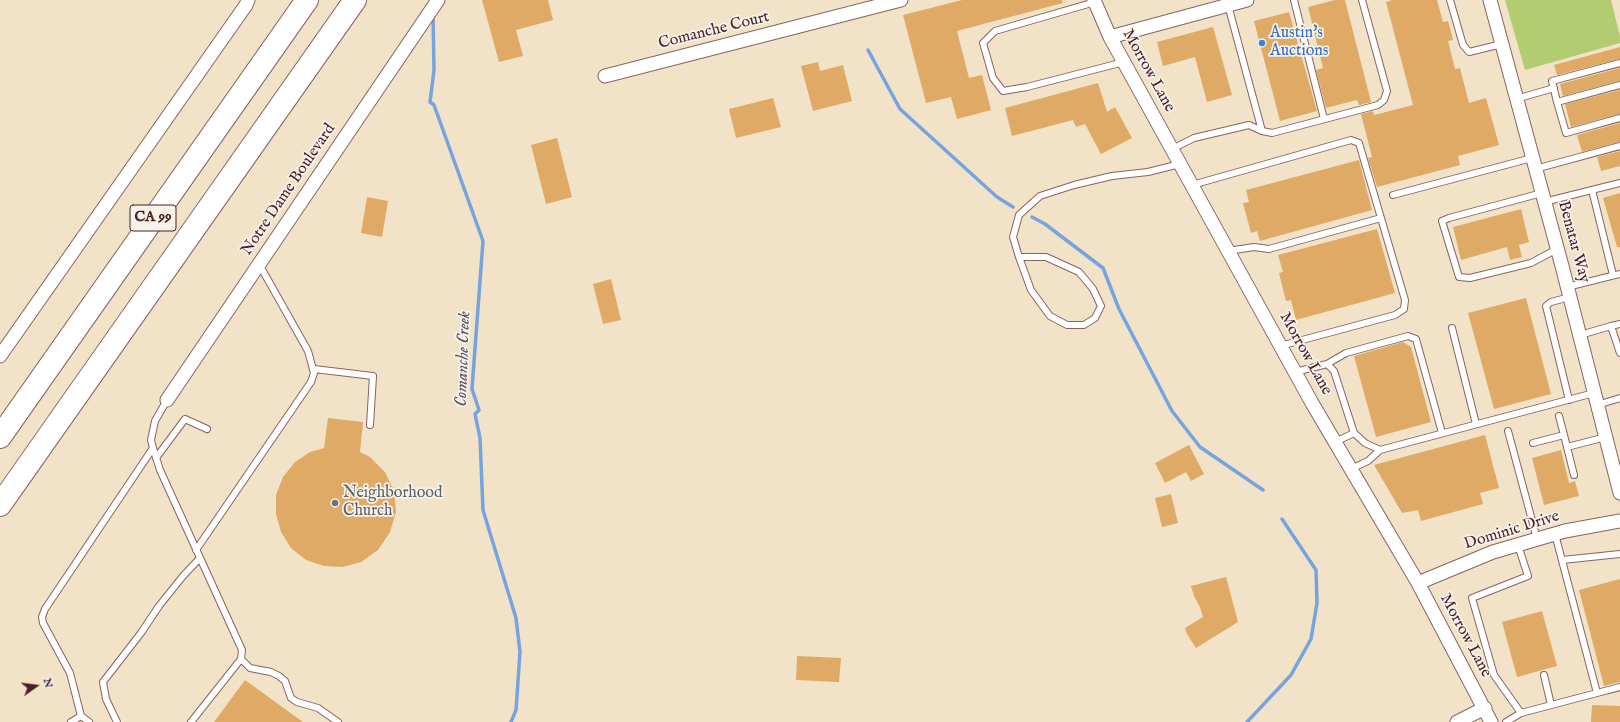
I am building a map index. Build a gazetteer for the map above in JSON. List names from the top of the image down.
{
  "streets": {
    "highway": ["CA 99"],
    "street": [
      "Comanche Court",
      "Morrow Lane",
      "Notre Dame Boulevard",
      "Benatar Way",
      "Dominic Drive"
    ]
  },
  "crossings": [
    ["Morrow Lane", "Dominic Drive"]
  ],
  "water": ["Comanche Creek"],
  "places": ["Austin's Auctions", "Neighborhood Church"],
  "north": "right"
}
